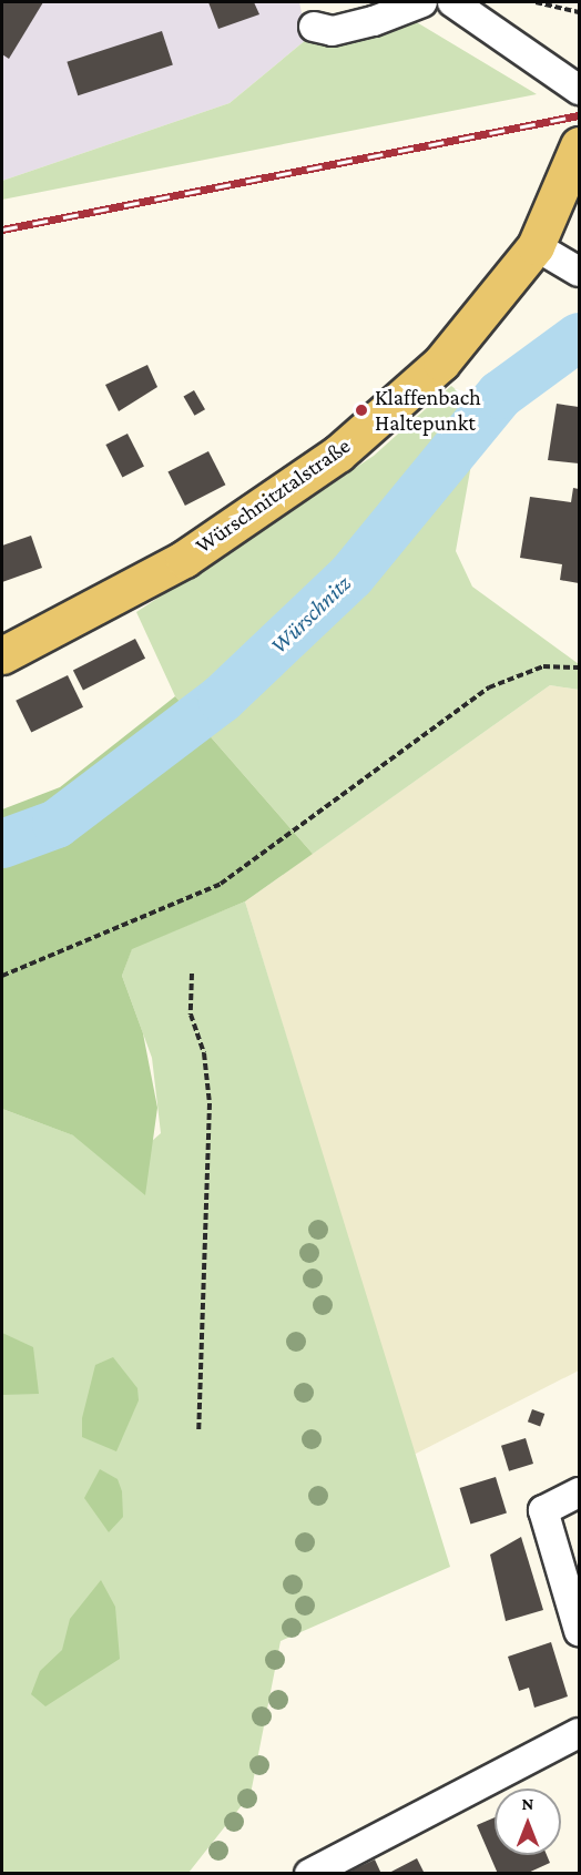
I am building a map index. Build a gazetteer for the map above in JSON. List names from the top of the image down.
{
  "streets": {
    "main road": ["Würschnitztalstraße"]
  },
  "water": ["Würschnitz"],
  "places": ["Klaffenbach Haltepunkt"],
  "north": "top"
}
